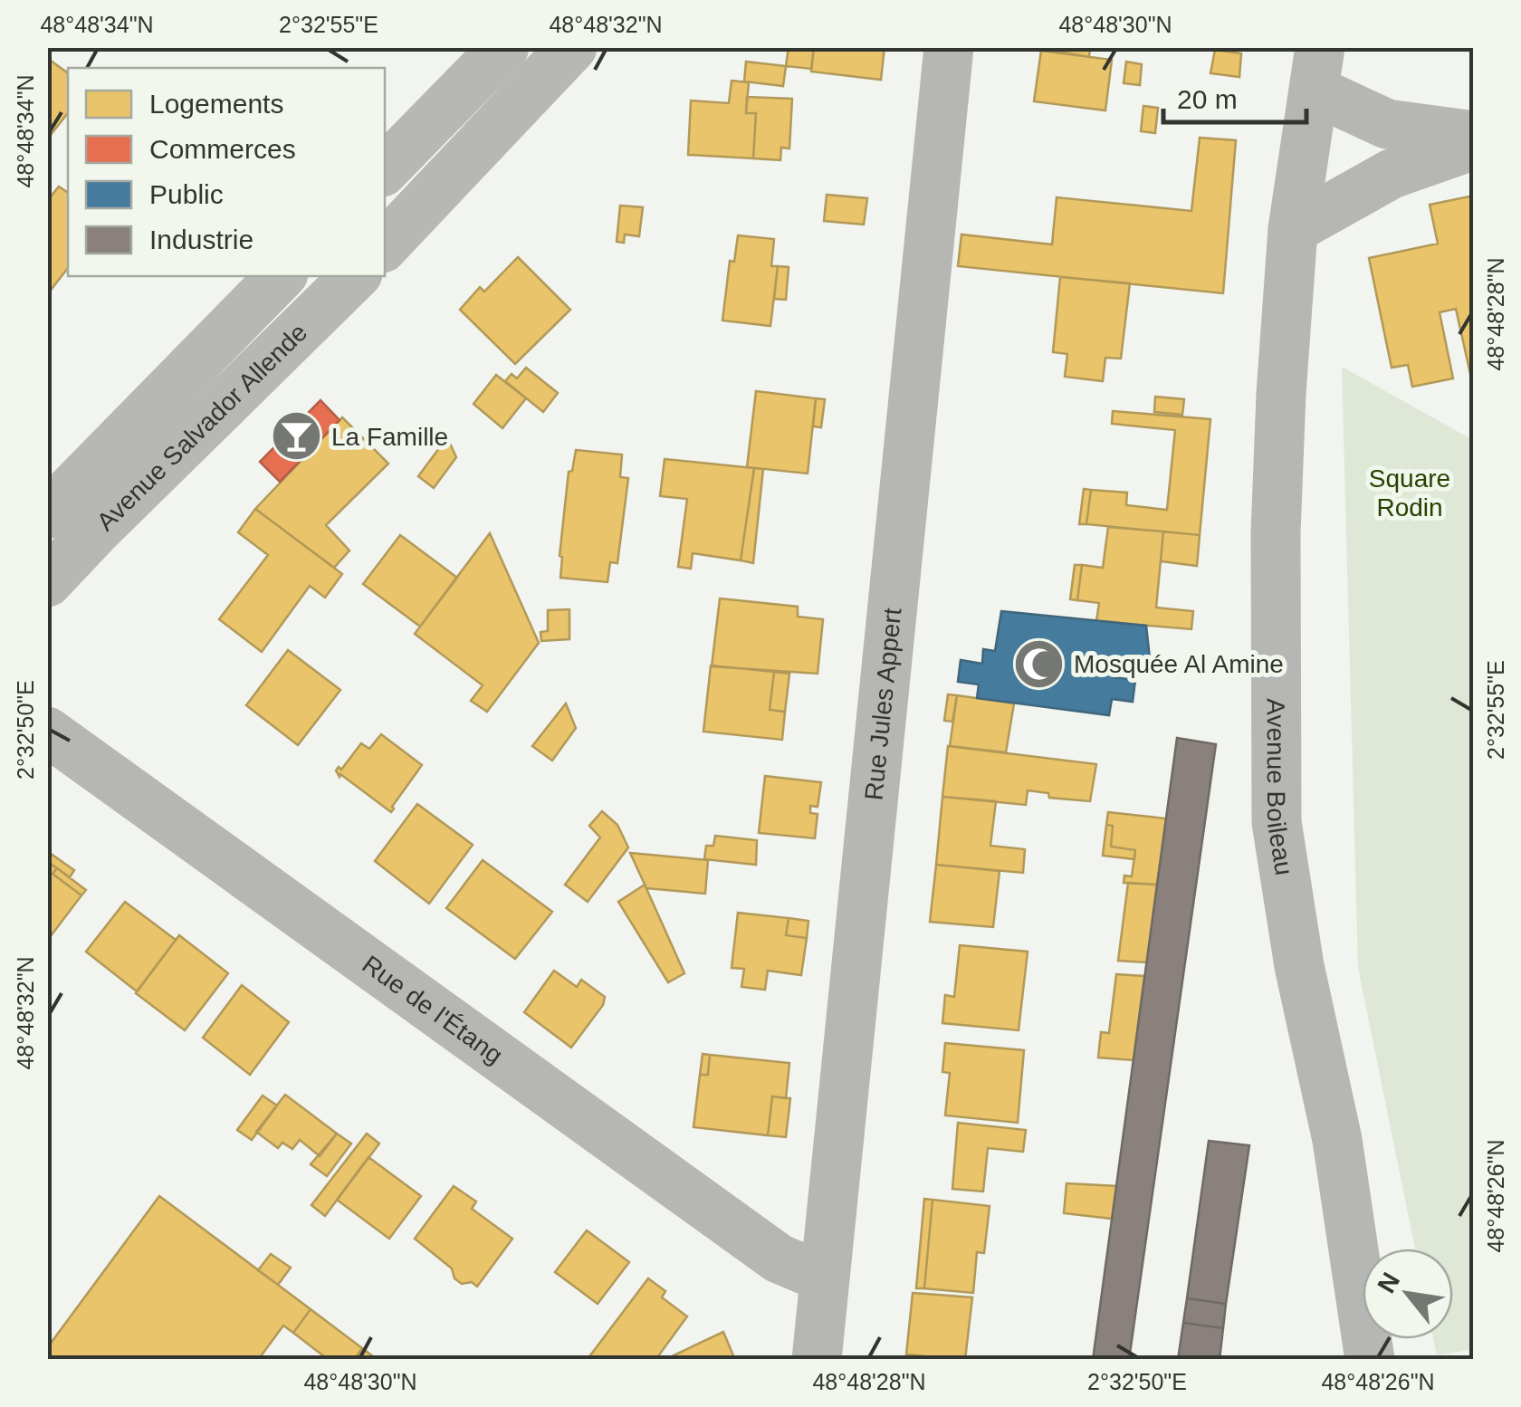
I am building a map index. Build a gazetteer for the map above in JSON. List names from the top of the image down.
{
  "streets": {
    "main road": ["Avenue Salvador Allende"],
    "street": ["Rue Jules Appert", "Avenue Boileau", "Rue de l'Étang"]
  },
  "crossings": [
    ["Rue Jules Appert", "Rue de l'Étang"]
  ],
  "parks": ["Square Rodin"],
  "places": {
    "bar": ["La Famille"],
    "mosque": ["Mosquée Al Amine"]
  },
  "legend": [
    "Logements",
    "Commerces",
    "Public",
    "Industrie"
  ],
  "scale_bar": "20 m",
  "north": "top left",
  "coordinates": [
    "48°48'34\"N",
    "2°32'55\"E",
    "48°48'32\"N",
    "48°48'30\"N",
    "48°48'28\"N",
    "2°32'50\"E",
    "48°48'26\"N"
  ]
}
